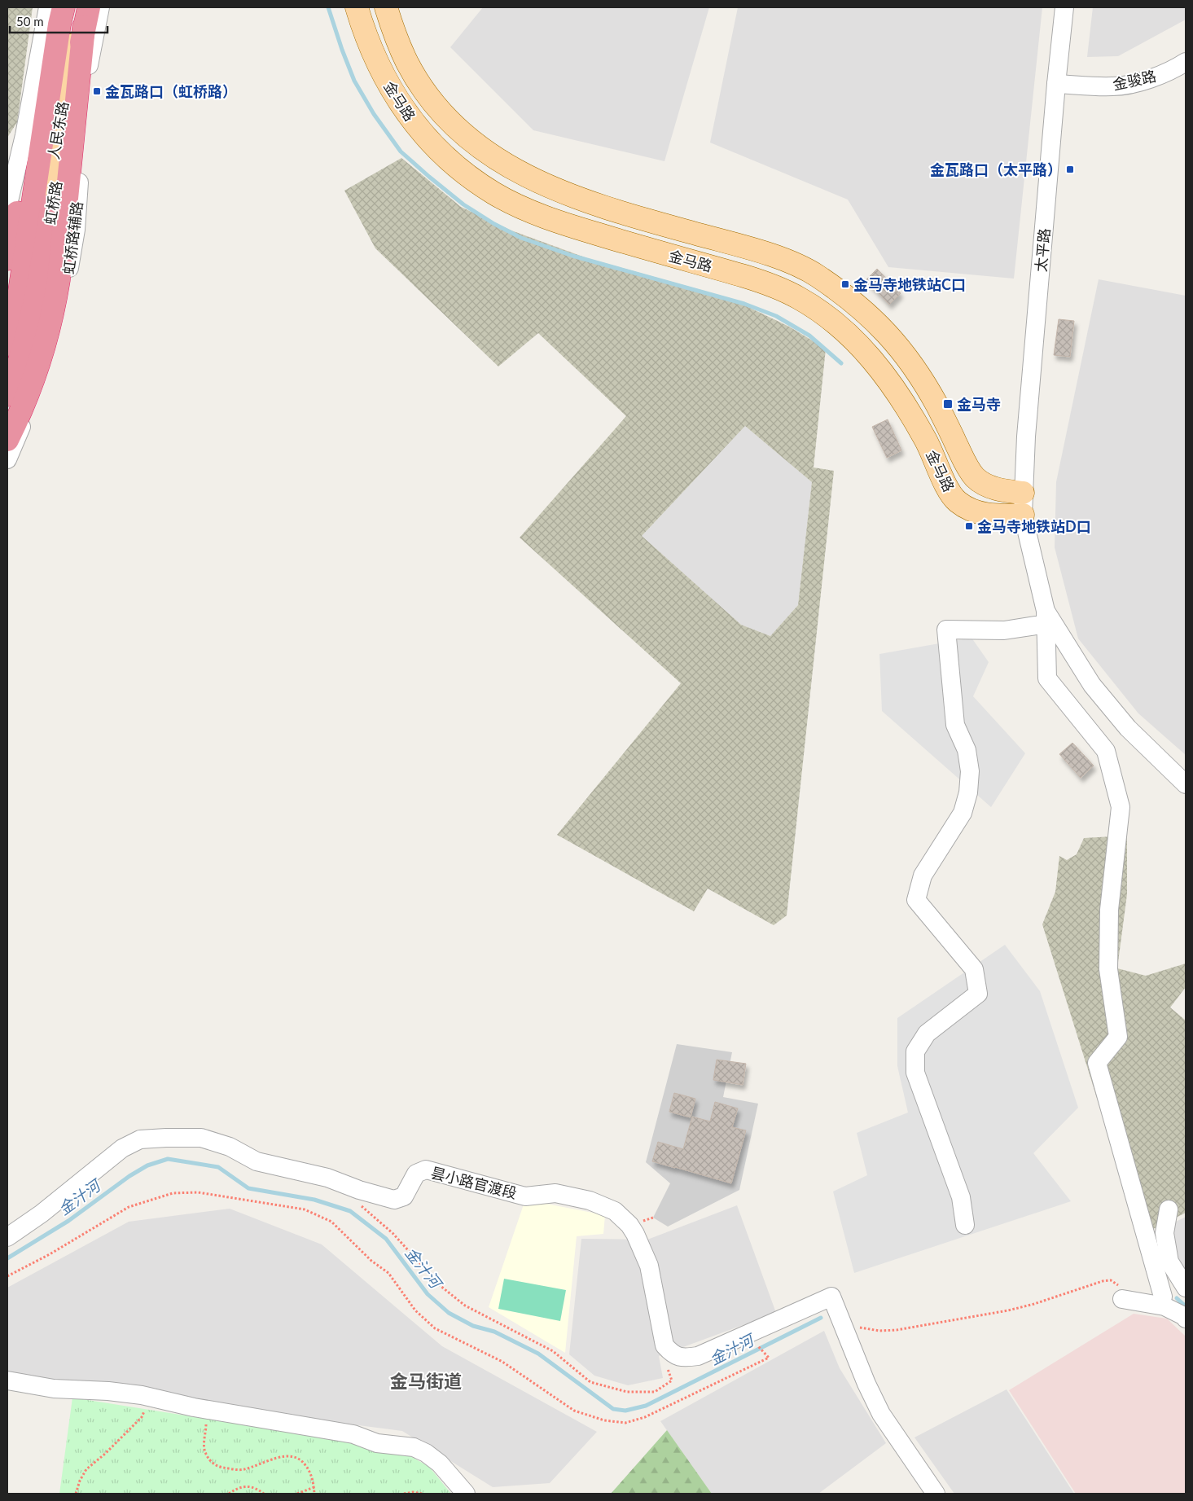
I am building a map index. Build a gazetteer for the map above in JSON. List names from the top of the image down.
{
  "streets": {
    "highway": ["虹桥路"],
    "main road": ["金马路", "人民东路"],
    "street": [
      "金骏路",
      "虹桥路辅路",
      "太平路",
      "昙小路官渡段"
    ]
  },
  "crossings": [
    ["金骏路", "太平路"],
    ["金马路", "太平路"],
    ["人民东路", "虹桥路"]
  ],
  "districts": ["金马街道"],
  "water": ["金汁河"],
  "places": {
    "transit": [
      "金瓦路口（虹桥路）",
      "金瓦路口（太平路）",
      "金马寺地铁站C口",
      "金马寺",
      "金马寺地铁站D口"
    ]
  },
  "scale_bar": "50 m"
}
